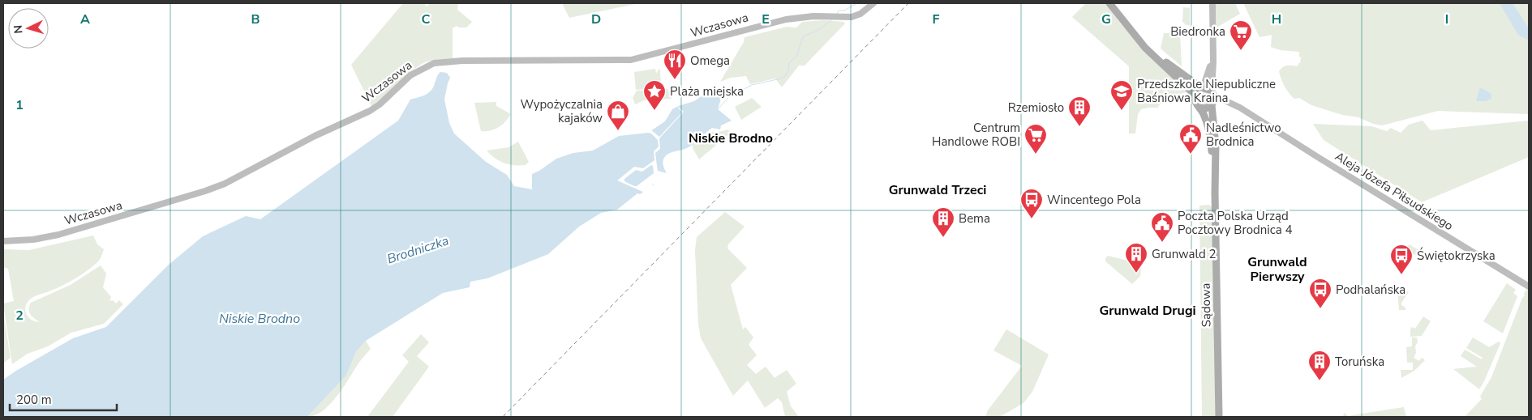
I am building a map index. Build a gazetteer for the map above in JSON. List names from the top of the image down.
{
  "streets": {
    "main road": ["Sądowa"],
    "street": ["Wczasowa", "Aleja Józefa Piłsudskiego"]
  },
  "crossings": [
    ["Aleja Józefa Piłsudskiego", "Sądowa"]
  ],
  "districts": [
    "Niskie Brodno",
    "Grunwald Trzeci",
    "Grunwald Pierwszy",
    "Grunwald Drugi"
  ],
  "water": ["Brodniczka", "Niskie Brodno"],
  "places": {
    "supermarket": ["Biedronka", "Centrum Handlowe ROBI"],
    "restaurant": ["Omega"],
    "place": ["Plaża miejska"],
    "school or university": ["Przedszkole Niepubliczne Baśniowa Kraina"],
    "building": [
      "Rzemiosło",
      "Bema",
      "Grunwald 2",
      "Toruńska"
    ],
    "shop": ["Wypożyczalnia kajaków"],
    "public building": ["Nadleśnictwo Brodnica", "Poczta Polska Urząd Pocztowy Brodnica 4"],
    "bus stop": ["Wincentego Pola", "Świętokrzyska", "Podhalańska"]
  },
  "scale_bar": "200 m",
  "north": "left",
  "grid": {
    "columns": [
      "A",
      "B",
      "C",
      "D",
      "E",
      "F",
      "G",
      "H",
      "I"
    ],
    "rows": ["1", "2"]
  }
}
